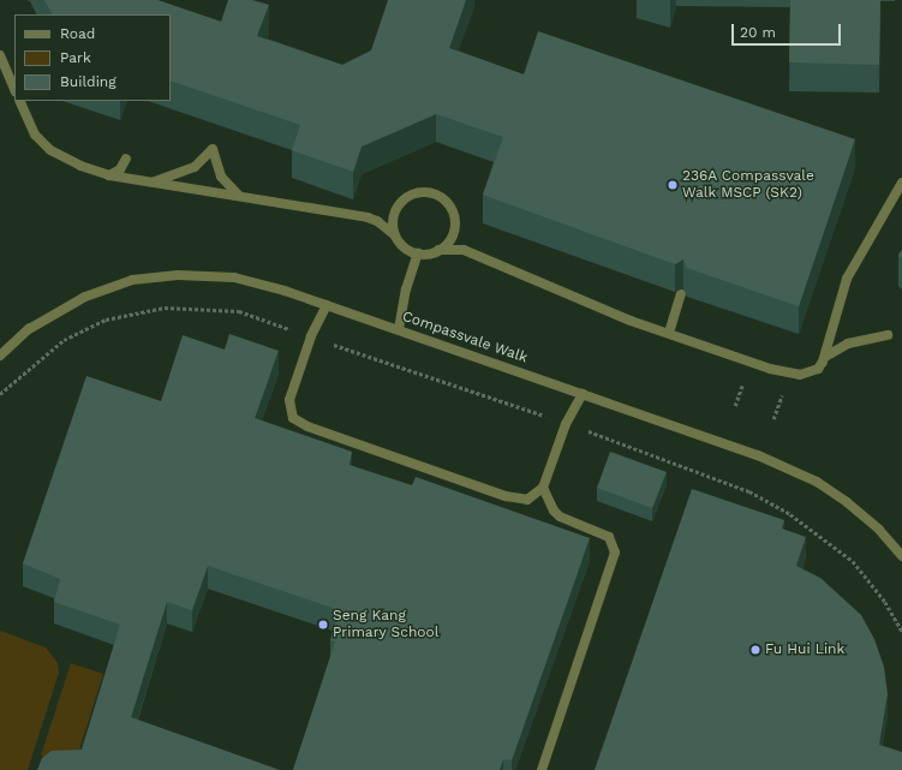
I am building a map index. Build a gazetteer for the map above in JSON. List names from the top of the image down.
{
  "streets": {
    "street": ["Compassvale Walk"]
  },
  "places": ["236A Compassvale Walk MSCP (SK2)", "Seng Kang Primary School", "Fu Hui Link"],
  "legend": ["Road", "Park", "Building"],
  "scale_bar": "20 m"
}
